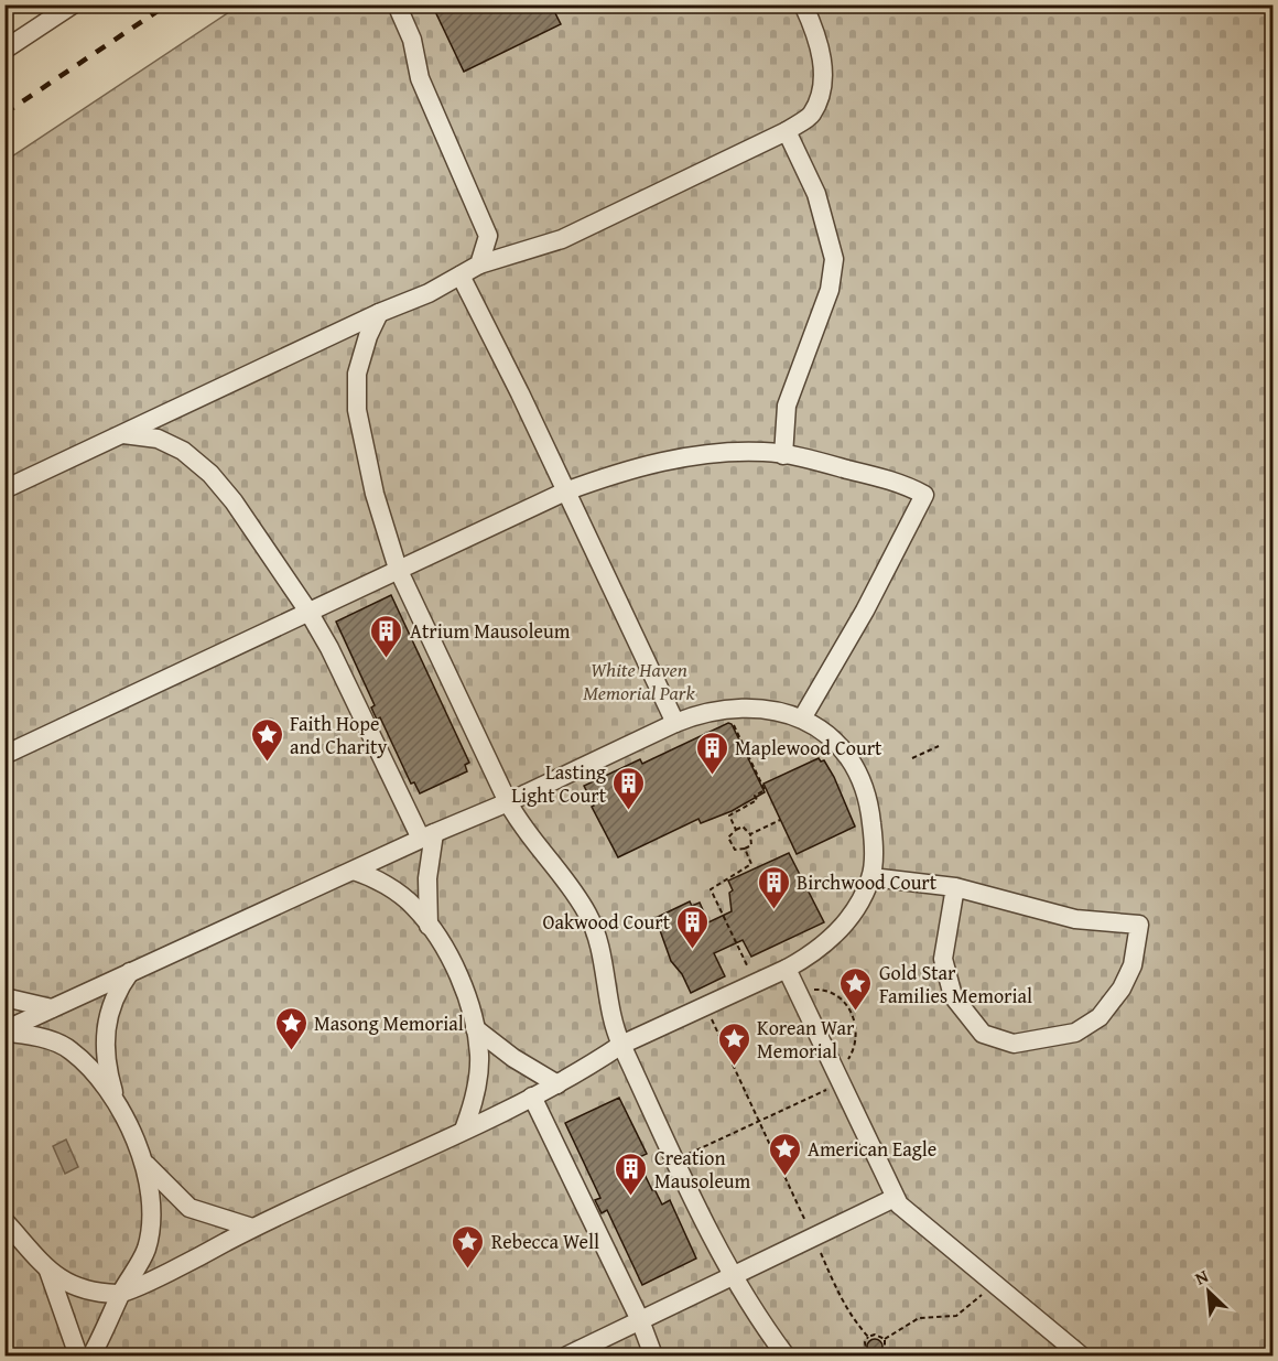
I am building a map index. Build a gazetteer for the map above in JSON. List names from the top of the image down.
{
  "parks": ["White Haven Memorial Park"],
  "places": {
    "building": [
      "Atrium Mausoleum",
      "Maplewood Court",
      "Lasting Light Court",
      "Birchwood Court",
      "Oakwood Court",
      "Creation Mausoleum"
    ],
    "place": [
      "Faith Hope and Charity",
      "Gold Star Families Memorial",
      "Masong Memorial",
      "Korean War Memorial",
      "American Eagle",
      "Rebecca Well"
    ]
  },
  "north": "top left"
}
